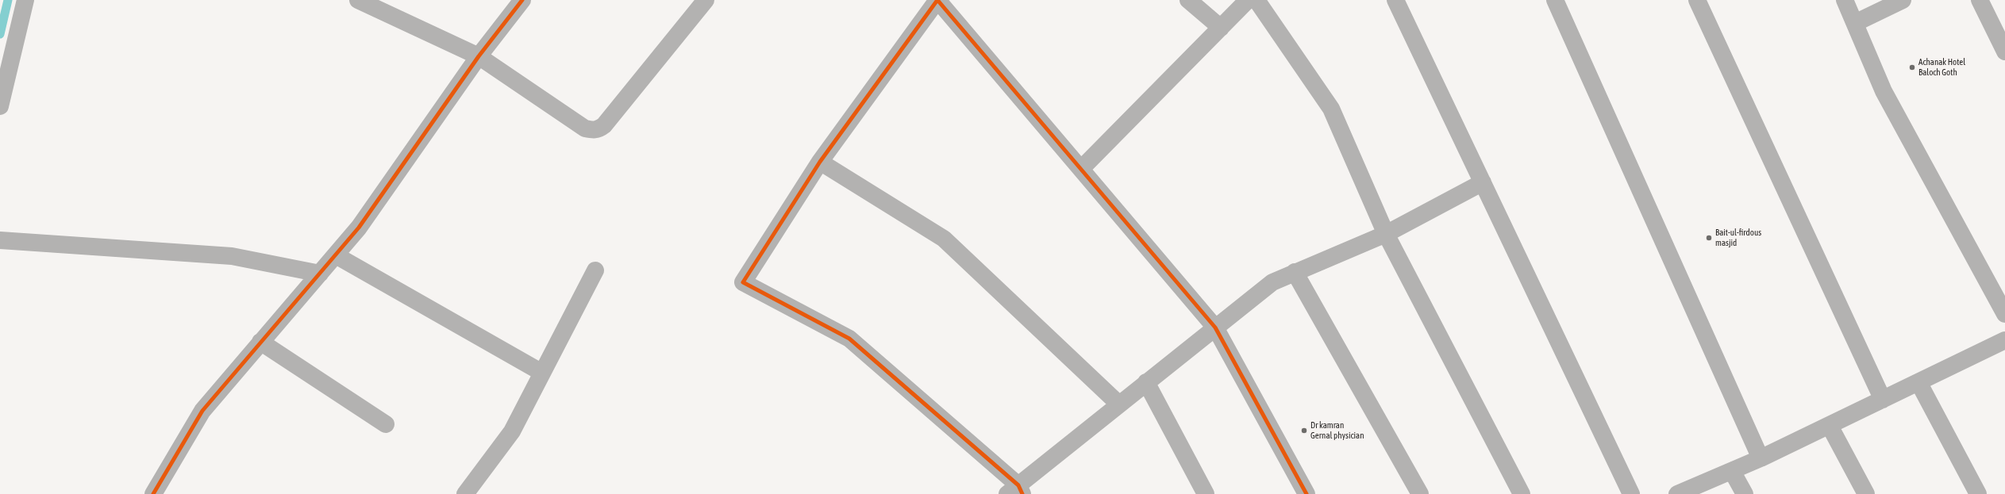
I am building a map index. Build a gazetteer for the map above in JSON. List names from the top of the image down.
{
  "places": ["Achanak Hotel Baloch Goth", "Bait-ul-firdous masjid", "Dr kamran Gernal physician"]
}
